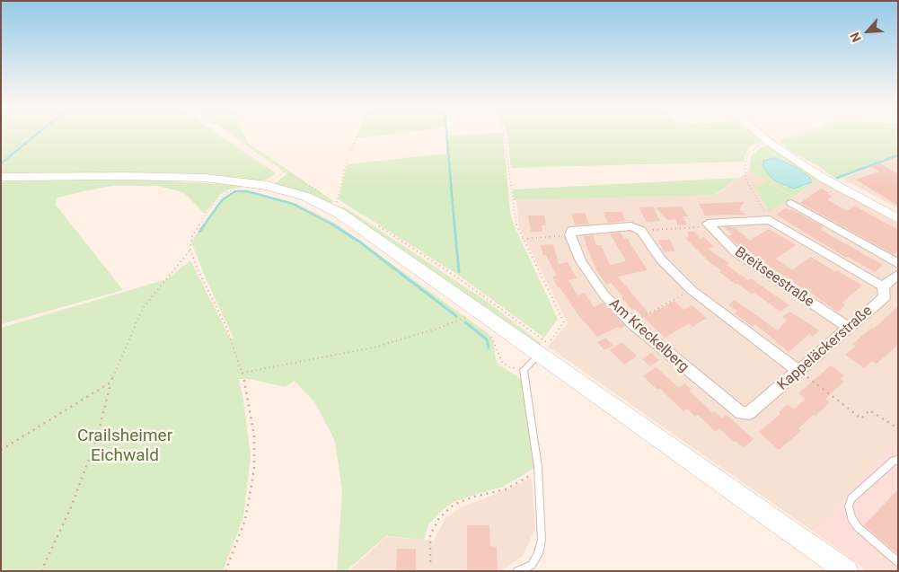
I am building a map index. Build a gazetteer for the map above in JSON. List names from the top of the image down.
{
  "streets": {
    "street": ["Breitseestraße", "Am Kreckelberg", "Kappeläckerstraße"]
  },
  "crossings": [
    ["Breitseestraße", "Kappeläckerstraße"],
    ["Am Kreckelberg", "Kappeläckerstraße"]
  ],
  "parks": ["Crailsheimer Eichwald"],
  "north": "bottom left"
}
